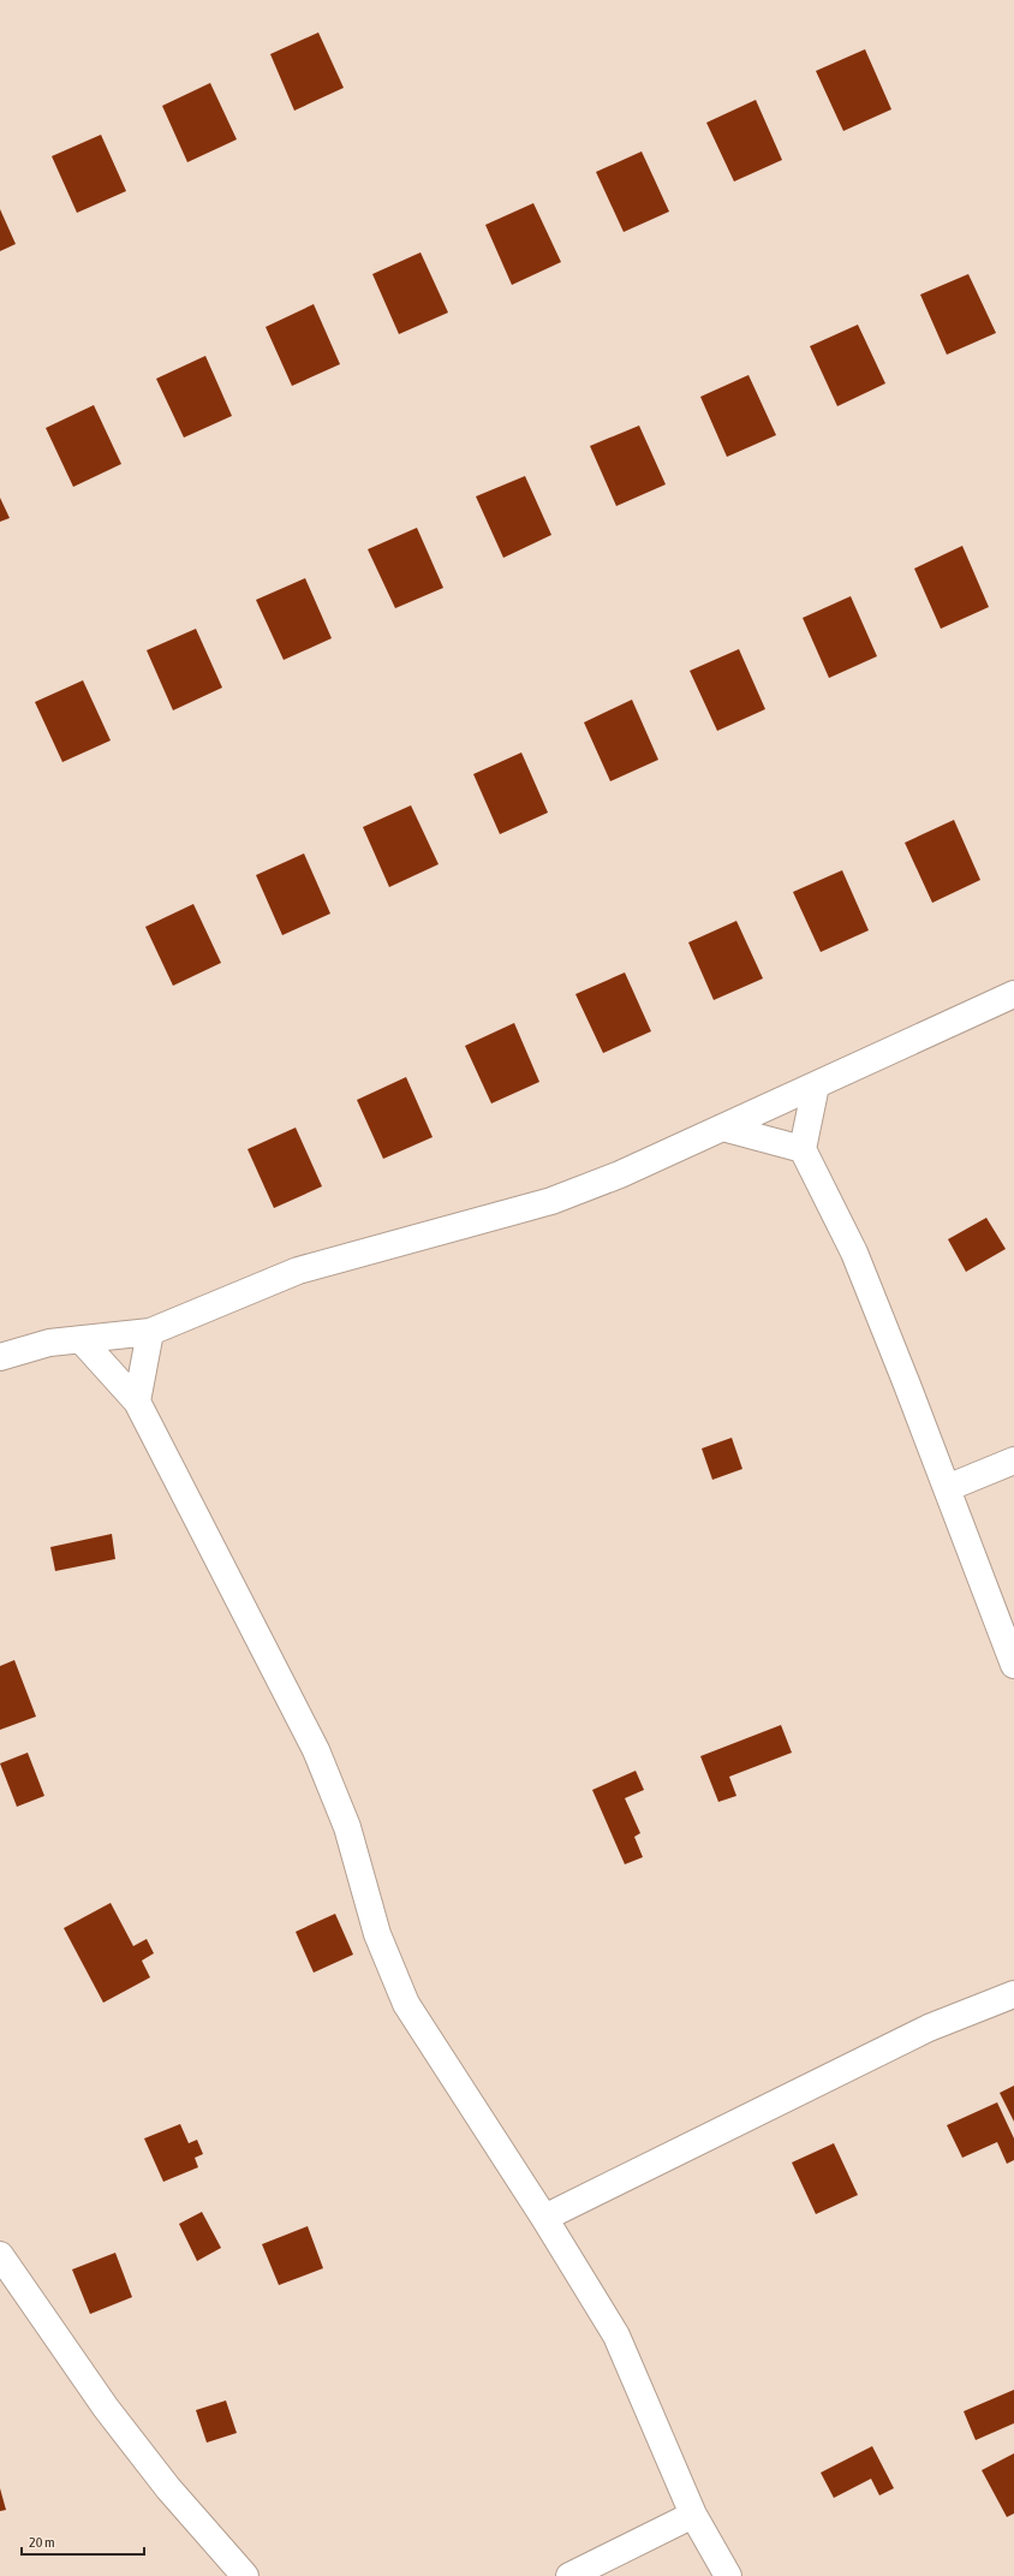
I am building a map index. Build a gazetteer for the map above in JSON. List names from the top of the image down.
{
  "scale_bar": "20 m"
}
